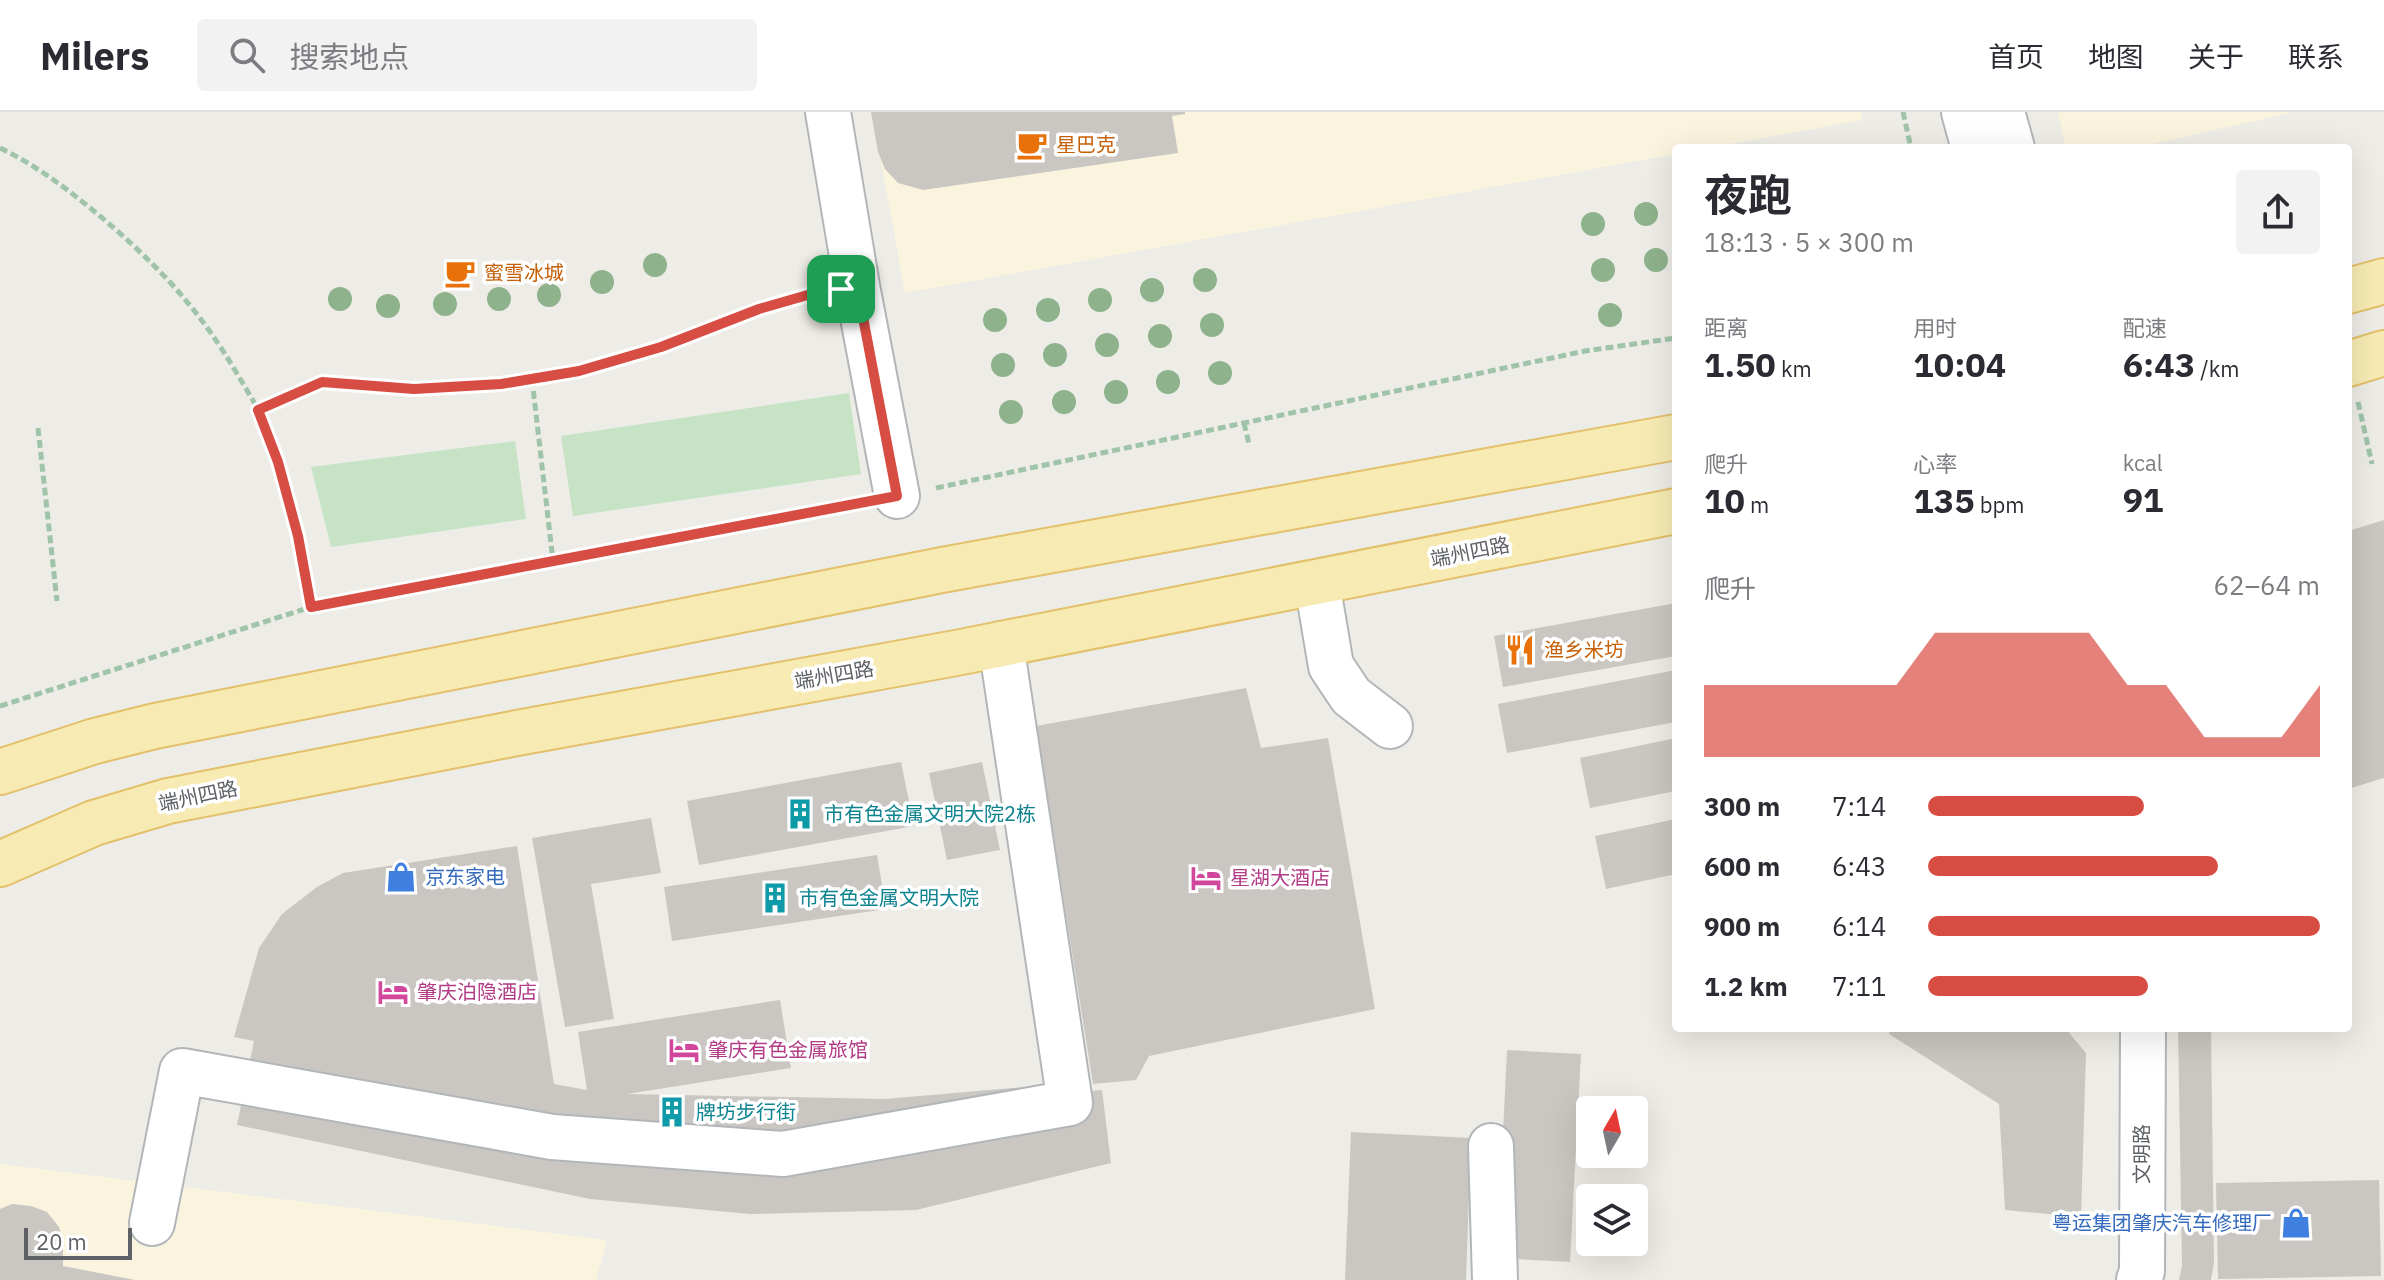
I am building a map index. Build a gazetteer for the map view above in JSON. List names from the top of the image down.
{
  "streets": {
    "main road": ["端州四路"],
    "street": ["文明路"]
  },
  "places": {
    "cafe": ["星巴克", "蜜雪冰城"],
    "restaurant": ["渔乡米坊"],
    "building": ["市有色金属文明大院2栋", "市有色金属文明大院", "牌坊步行街"],
    "shop": ["京东家电", "粤运集团肇庆汽车修理厂"],
    "hotel": ["星湖大酒店", "肇庆泊隐酒店", "肇庆有色金属旅馆"]
  },
  "scale_bar": "20 m",
  "north": "top",
  "page": {
    "header": "Milers",
    "search": "搜索地点",
    "nav": [
      "首页",
      "地图",
      "关于",
      "联系"
    ],
    "heading": ["夜跑", "18:13 · 5 × 300 m"],
    "stats": [
      ["距离", "1.50 km"],
      ["用时", "10:04"],
      ["配速", "6:43 /km"],
      ["爬升", "10 m"],
      ["心率", "135 bpm"],
      ["kcal", "91"]
    ],
    "chart": ["爬升", "62–64 m"],
    "list": [
      {
        "name": "300 m",
        "note": "7:14"
      },
      {
        "name": "600 m",
        "note": "6:43"
      },
      {
        "name": "900 m",
        "note": "6:14"
      },
      {
        "name": "1.2 km",
        "note": "7:11"
      }
    ],
    "scale": "20 m"
  }
}
